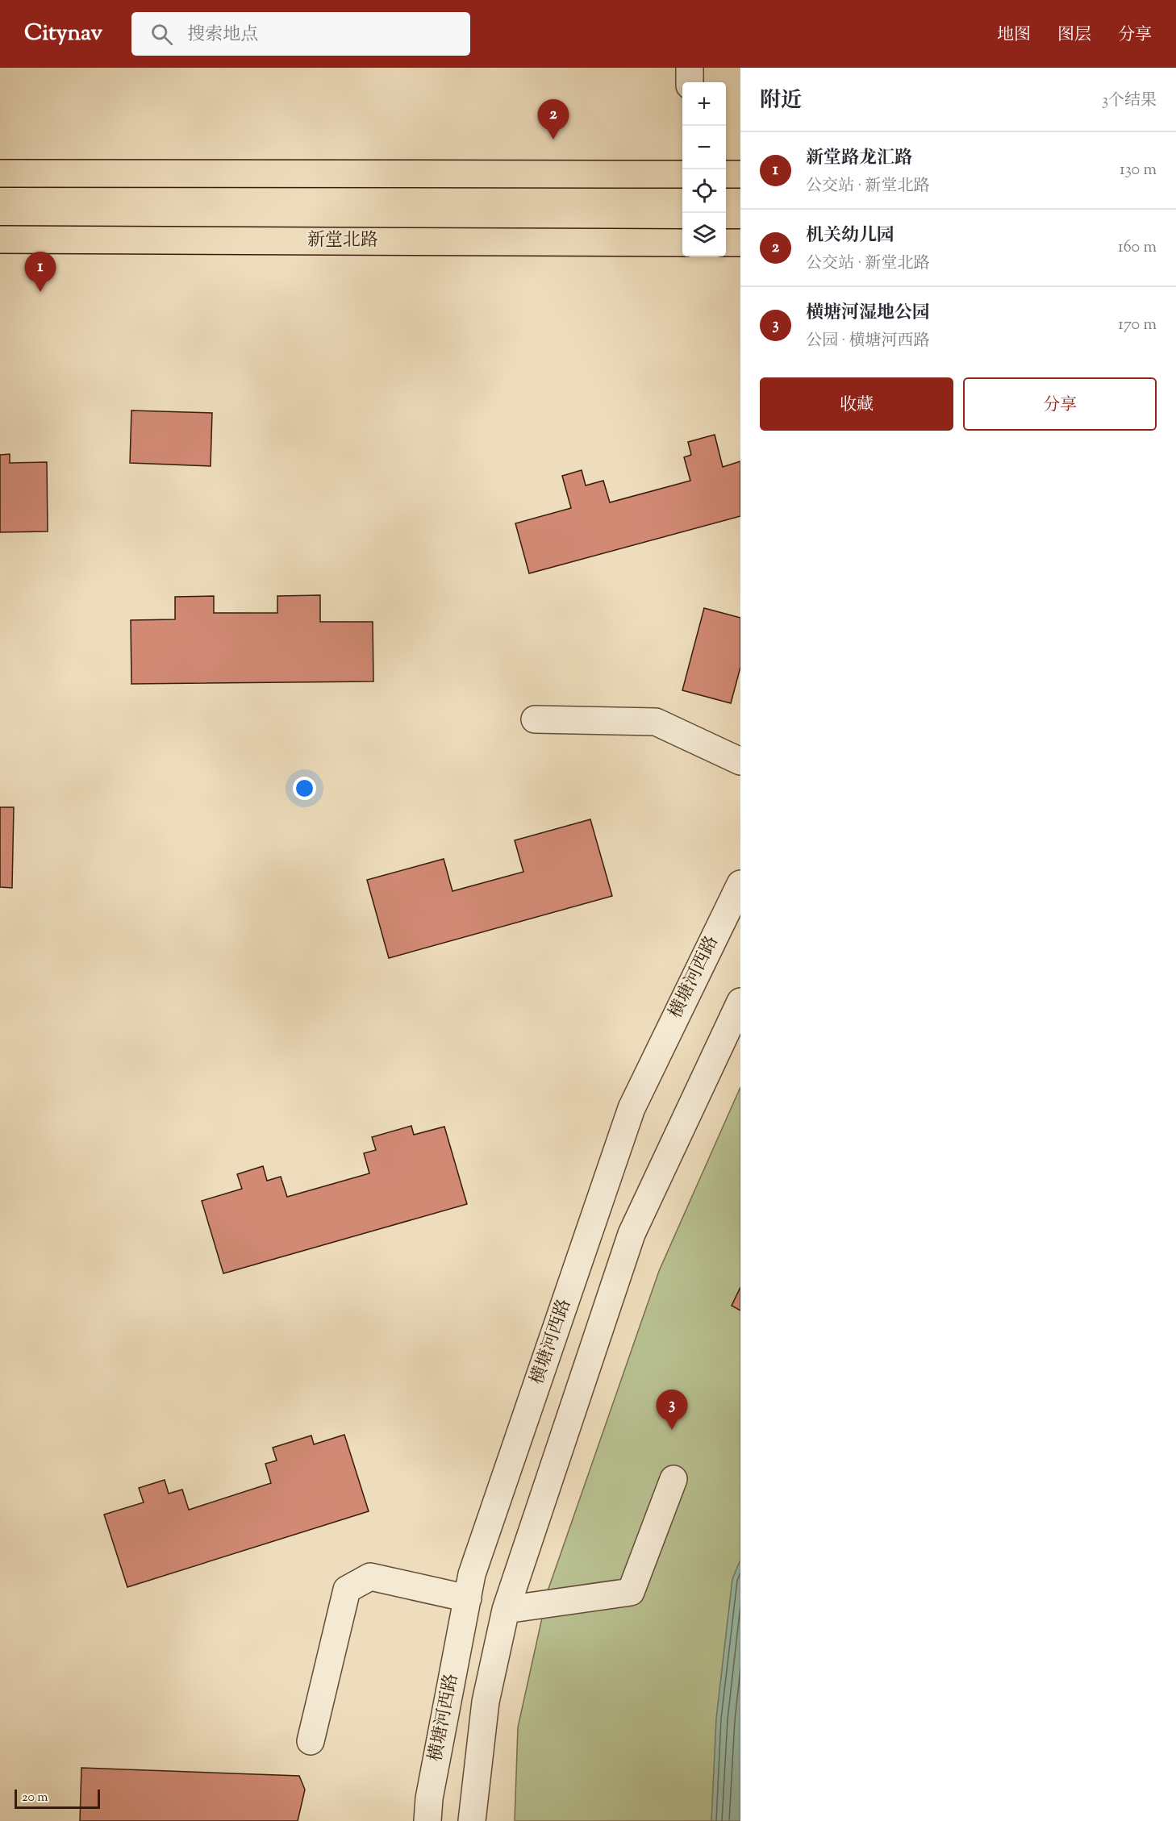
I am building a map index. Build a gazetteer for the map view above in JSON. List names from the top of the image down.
{
  "streets": {
    "main road": ["新堂北路"],
    "street": ["横塘河西路"]
  },
  "scale_bar": "20 m",
  "page": {
    "header": "Citynav",
    "search": "搜索地点",
    "nav": ["地图", "图层", "分享"],
    "heading": ["附近", "3个结果"],
    "map_buttons": ["+", "−"],
    "pins": ["2", "1", "3"],
    "list": [
      {
        "mark": "1",
        "name": "新堂路龙汇路",
        "note": "公交站 · 新堂北路",
        "value": "130 m"
      },
      {
        "mark": "2",
        "name": "机关幼儿园",
        "note": "公交站 · 新堂北路",
        "value": "160 m"
      },
      {
        "mark": "3",
        "name": "横塘河湿地公园",
        "note": "公园 · 横塘河西路",
        "value": "170 m"
      }
    ],
    "buttons": ["收藏", "分享"],
    "scale": "20 m"
  }
}
